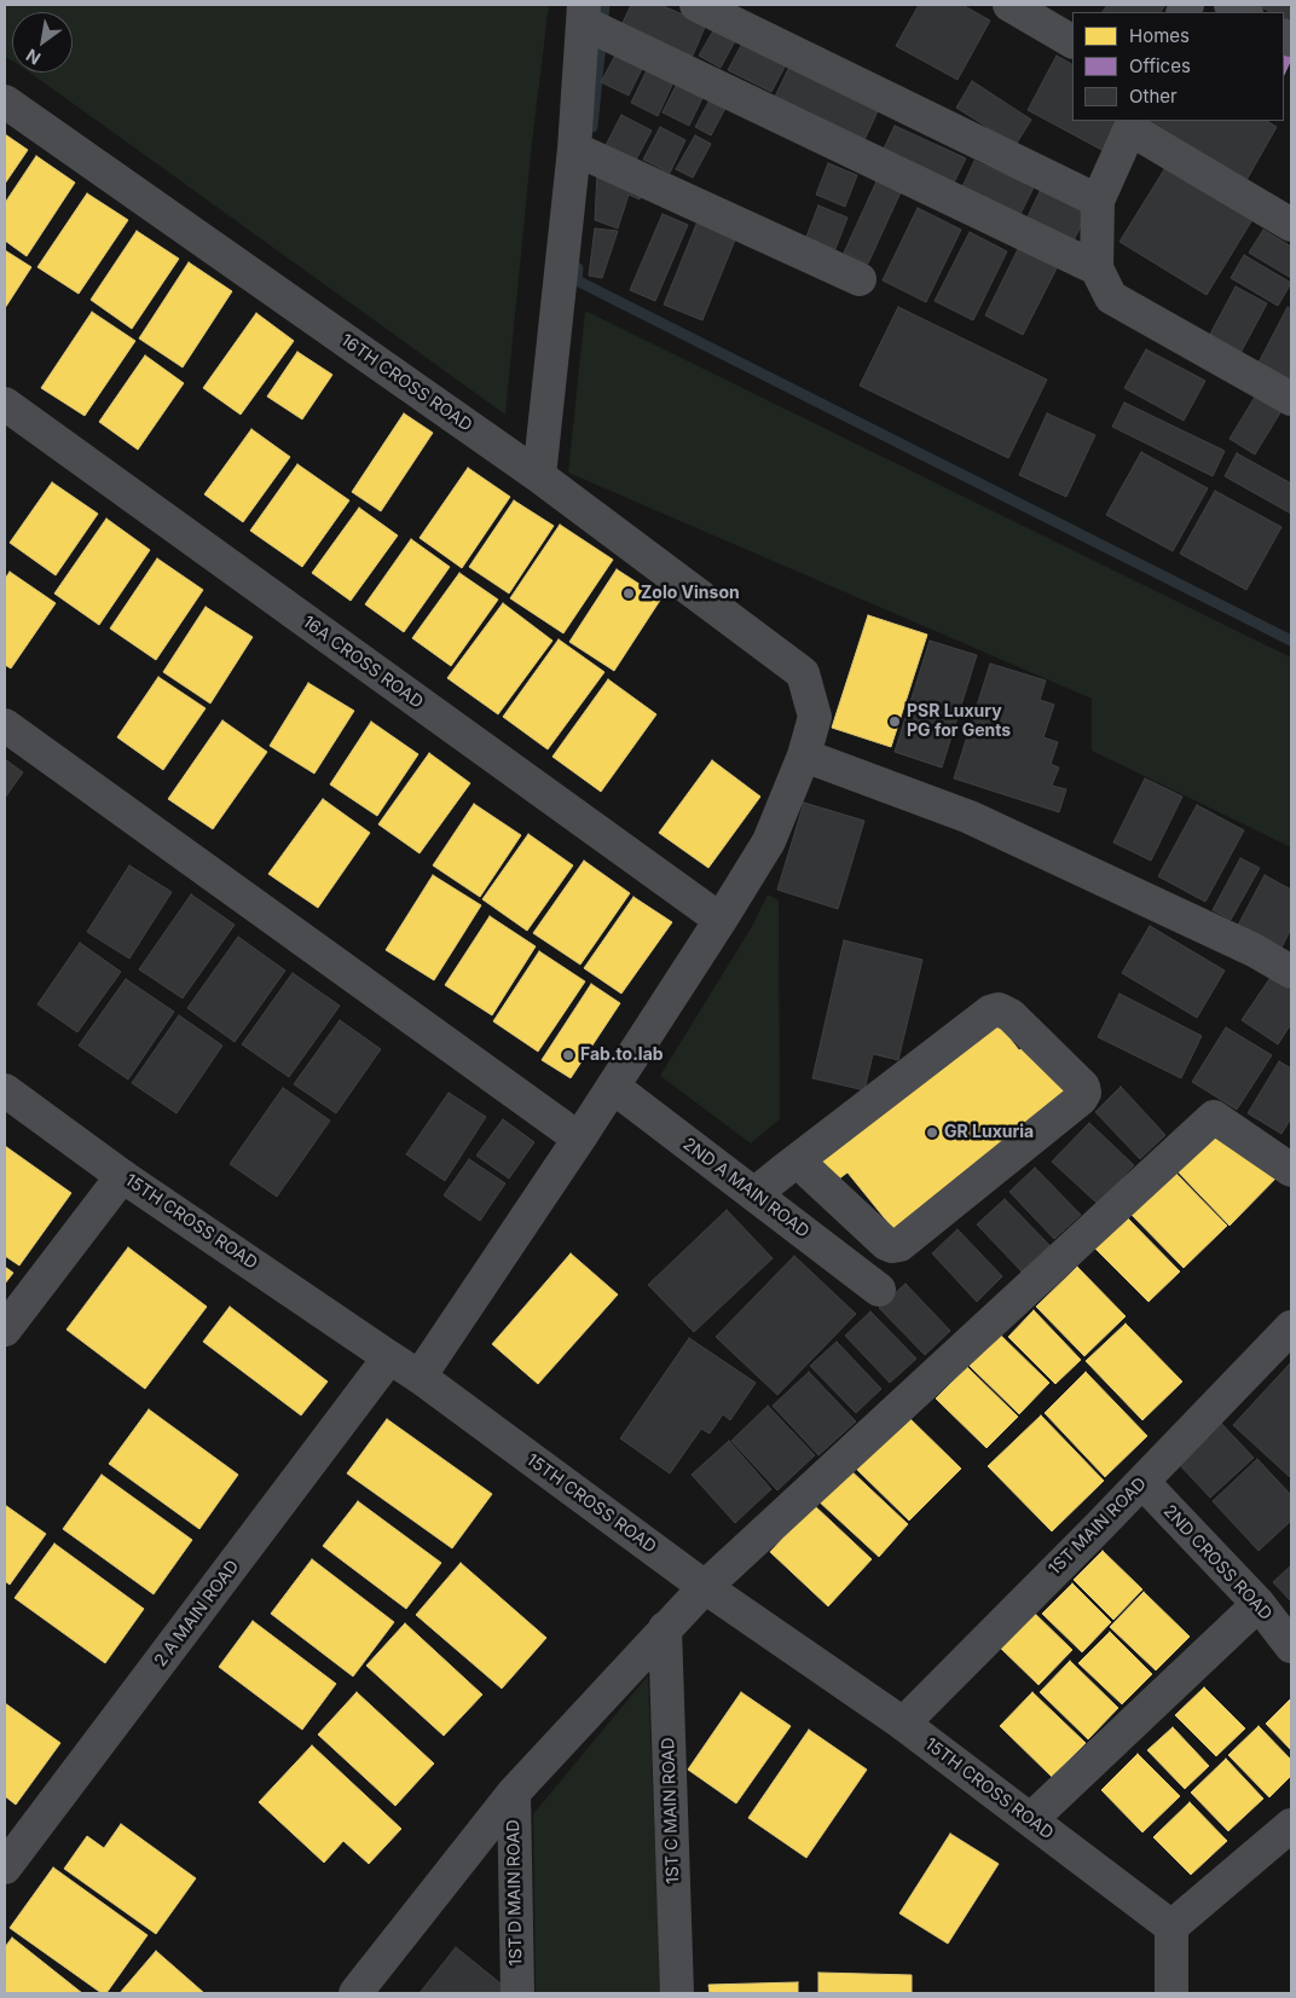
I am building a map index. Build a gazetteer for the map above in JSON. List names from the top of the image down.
{
  "streets": {
    "street": [
      "16TH CROSS ROAD",
      "16A CROSS ROAD",
      "2ND A MAIN ROAD",
      "15TH CROSS ROAD",
      "1ST MAIN ROAD",
      "2ND CROSS ROAD",
      "2 A MAIN ROAD",
      "1ST C MAIN ROAD",
      "1ST D MAIN ROAD"
    ]
  },
  "crossings": [
    ["15TH CROSS ROAD", "1ST MAIN ROAD"],
    ["15TH CROSS ROAD", "2 A MAIN ROAD"],
    ["1ST MAIN ROAD", "2ND CROSS ROAD"]
  ],
  "places": [
    "Zolo Vinson",
    "PSR Luxury PG for Gents",
    "Fab.to.lab",
    "GR Luxuria"
  ],
  "legend": ["Homes", "Offices", "Other"],
  "north": "bottom left"
}
